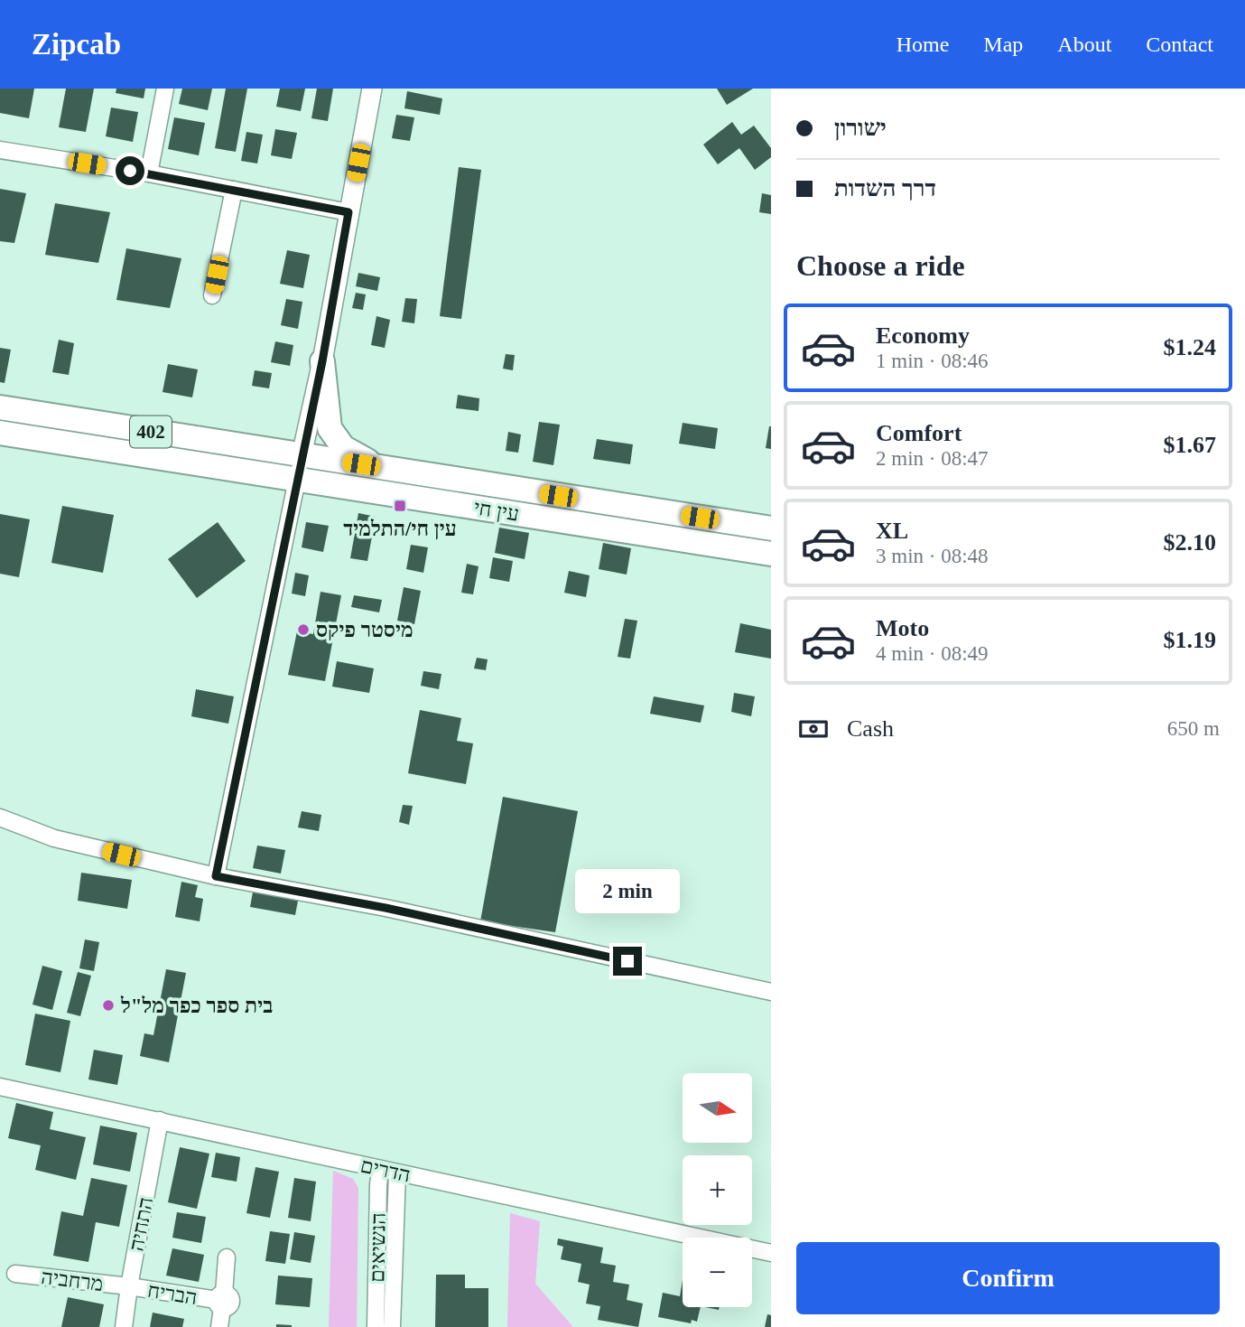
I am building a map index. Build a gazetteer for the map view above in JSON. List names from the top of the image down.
{
  "streets": {
    "main road": ["402", "עין חי"],
    "street": [
      "הדרים",
      "התחיה",
      "הנשיאים",
      "מרחביה",
      "הבריח"
    ]
  },
  "crossings": [
    ["402", "עין חי"],
    ["הדרים", "התחיה"],
    ["הדרים", "הנשיאים"],
    ["התחיה", "מרחביה"],
    ["התחיה", "הבריח"],
    ["מרחביה", "הבריח"]
  ],
  "places": {
    "transit": ["עין חי/התלמיד"],
    "other": ["מיסטר פיקס", "בית ספר כפר מל\"ל"]
  },
  "north": "right",
  "page": {
    "header": "Zipcab",
    "nav": [
      "Home",
      "Map",
      "About",
      "Contact"
    ],
    "banner": ["ישורון", "דרך השדות"],
    "heading": "Choose a ride",
    "list": [
      {
        "name": "Economy",
        "note": "1 min · 08:46",
        "value": "$1.24"
      },
      {
        "name": "Comfort",
        "note": "2 min · 08:47",
        "value": "$1.67"
      },
      {
        "name": "XL",
        "note": "3 min · 08:48",
        "value": "$2.10"
      },
      {
        "name": "Moto",
        "note": "4 min · 08:49",
        "value": "$1.19"
      }
    ],
    "pay": ["Cash", "650 m"],
    "bubble": "2 min",
    "map_buttons": ["+", "−"],
    "buttons": "Confirm"
  }
}
